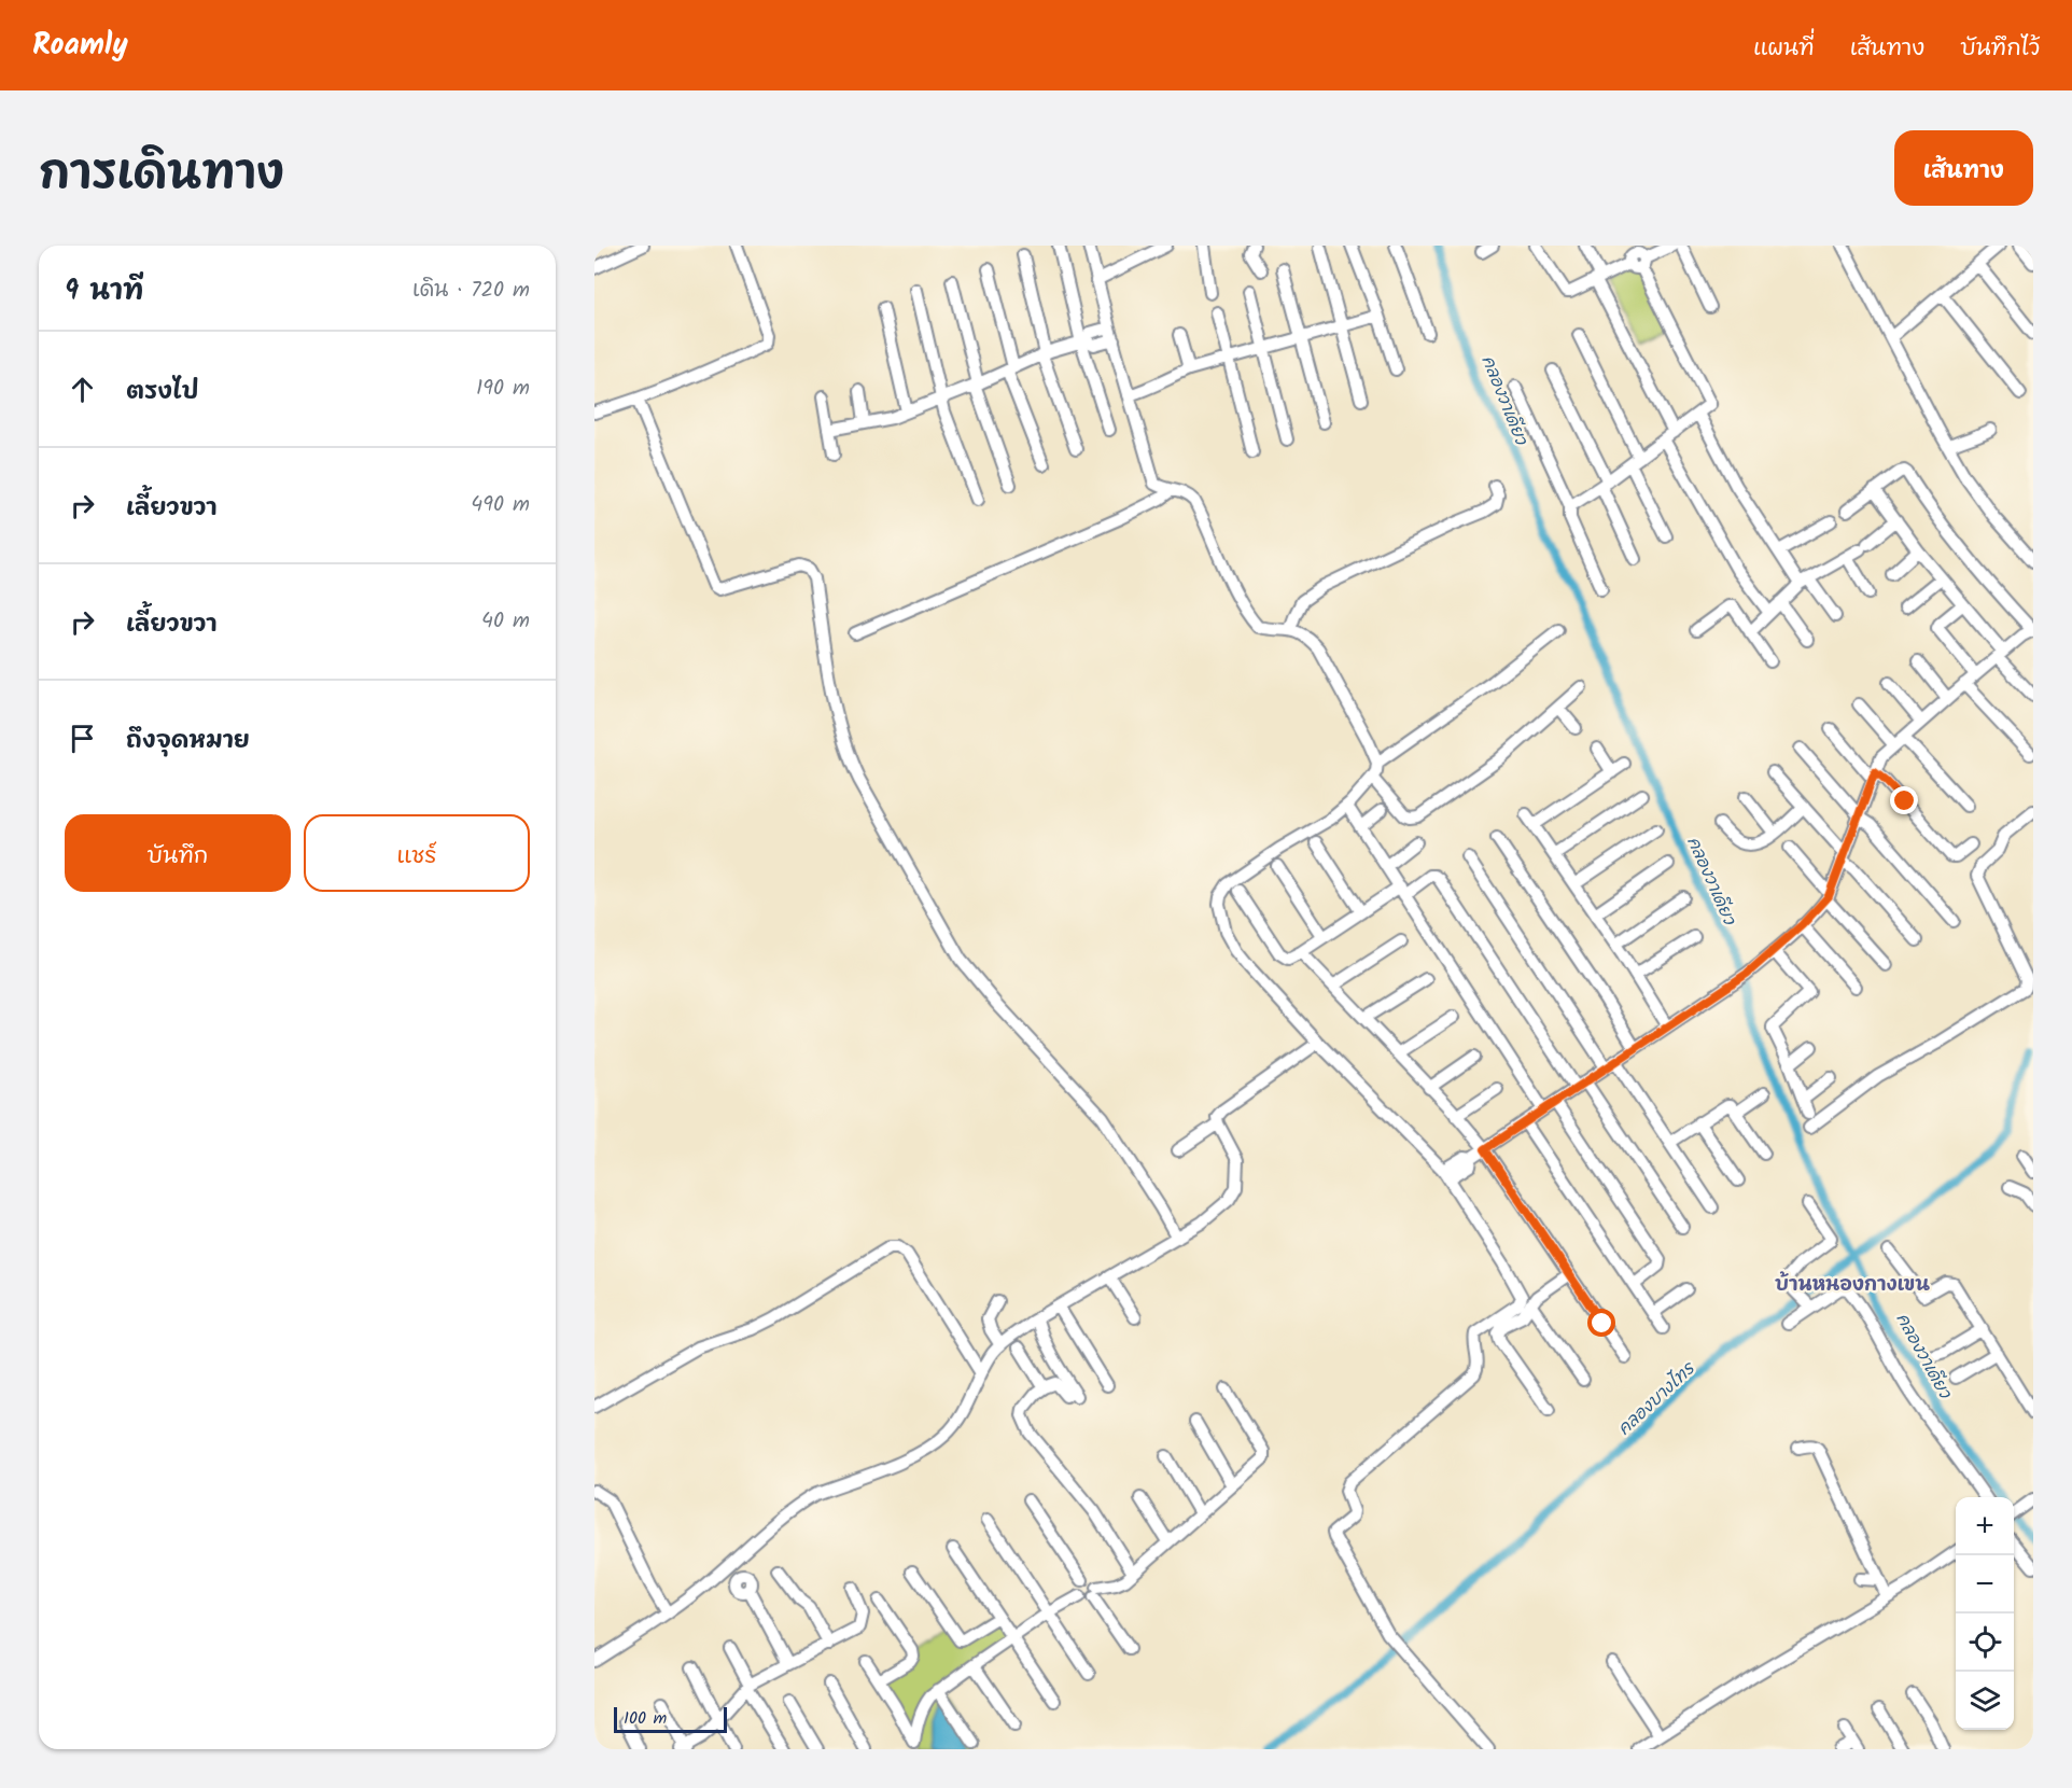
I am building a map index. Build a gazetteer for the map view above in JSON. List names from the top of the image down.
{
  "districts": ["บ้านหนองกางเขน"],
  "water": ["คลองวาเดียว", "คลองบางไทร"],
  "scale_bar": "100 m",
  "page": {
    "header": "Roamly",
    "nav": ["แผนที่", "เส้นทาง", "บันทึกไว้"],
    "title": "การเดินทาง",
    "buttons": [
      "เส้นทาง",
      ["บันทึก", "แชร์"]
    ],
    "heading": ["9 นาที", "เดิน · 720 m"],
    "list": [
      ["ตรงไป", "190 m"],
      ["เลี้ยวขวา", "490 m"],
      ["เลี้ยวขวา", "40 m"],
      "ถึงจุดหมาย"
    ],
    "map_buttons": ["+", "−"],
    "scale": "100 m"
  }
}
